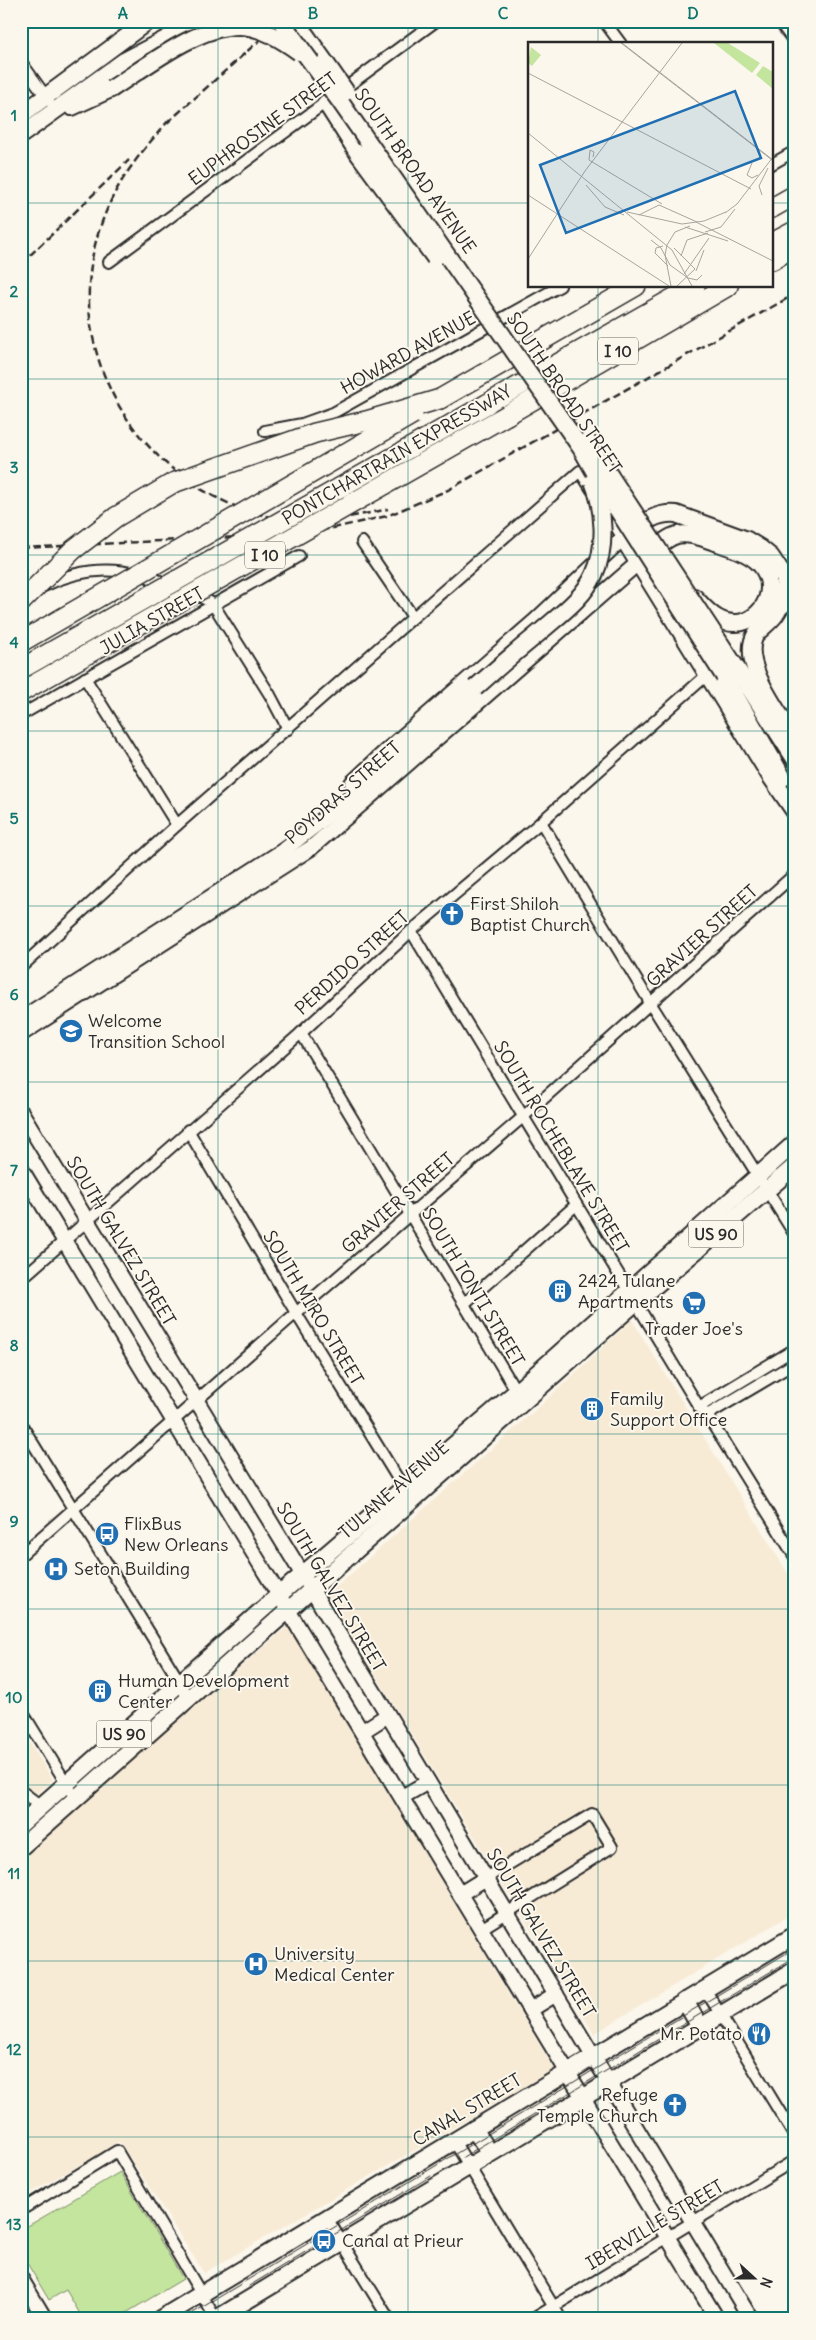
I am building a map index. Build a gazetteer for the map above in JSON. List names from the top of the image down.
{
  "streets": {
    "highway": ["I 10", "PONTCHARTRAIN EXPRESSWAY"],
    "main road": [
      "SOUTH BROAD STREET",
      "US 90",
      "TULANE AVENUE",
      "CANAL STREET"
    ],
    "street": [
      "EUPHROSINE STREET",
      "SOUTH BROAD AVENUE",
      "HOWARD AVENUE",
      "JULIA STREET",
      "POYDRAS STREET",
      "GRAVIER STREET",
      "PERDIDO STREET",
      "SOUTH ROCHEBLAVE STREET",
      "SOUTH GALVEZ STREET",
      "SOUTH TONTI STREET",
      "SOUTH MIRO STREET",
      "IBERVILLE STREET"
    ]
  },
  "crossings": [
    ["EUPHROSINE STREET", "SOUTH BROAD AVENUE"],
    ["SOUTH BROAD AVENUE", "HOWARD AVENUE"],
    ["I 10", "PONTCHARTRAIN EXPRESSWAY"],
    ["GRAVIER STREET", "SOUTH ROCHEBLAVE STREET"],
    ["GRAVIER STREET", "SOUTH GALVEZ STREET"],
    ["GRAVIER STREET", "SOUTH TONTI STREET"],
    ["GRAVIER STREET", "SOUTH MIRO STREET"],
    ["PERDIDO STREET", "SOUTH ROCHEBLAVE STREET"],
    ["PERDIDO STREET", "SOUTH GALVEZ STREET"],
    ["PERDIDO STREET", "SOUTH TONTI STREET"],
    ["PERDIDO STREET", "SOUTH MIRO STREET"],
    ["SOUTH ROCHEBLAVE STREET", "TULANE AVENUE"],
    ["SOUTH GALVEZ STREET", "TULANE AVENUE"],
    ["SOUTH GALVEZ STREET", "CANAL STREET"],
    ["SOUTH GALVEZ STREET", "IBERVILLE STREET"],
    ["SOUTH TONTI STREET", "TULANE AVENUE"],
    ["SOUTH MIRO STREET", "TULANE AVENUE"]
  ],
  "places": {
    "church": ["First Shiloh Baptist Church", "Refuge Temple Church"],
    "school or university": ["Welcome Transition School"],
    "building": ["2424 Tulane Apartments", "Family Support Office", "Human Development Center"],
    "supermarket": ["Trader Joe's"],
    "bus stop": ["FlixBus New Orleans", "Canal at Prieur"],
    "hospital": ["Seton Building", "University Medical Center"],
    "restaurant": ["Mr. Potato"]
  },
  "north": "right",
  "grid": {
    "columns": [
      "A",
      "B",
      "C",
      "D"
    ],
    "rows": [
      "1",
      "2",
      "3",
      "4",
      "5",
      "6",
      "7",
      "8",
      "9",
      "10",
      "11",
      "12",
      "13"
    ]
  }
}
